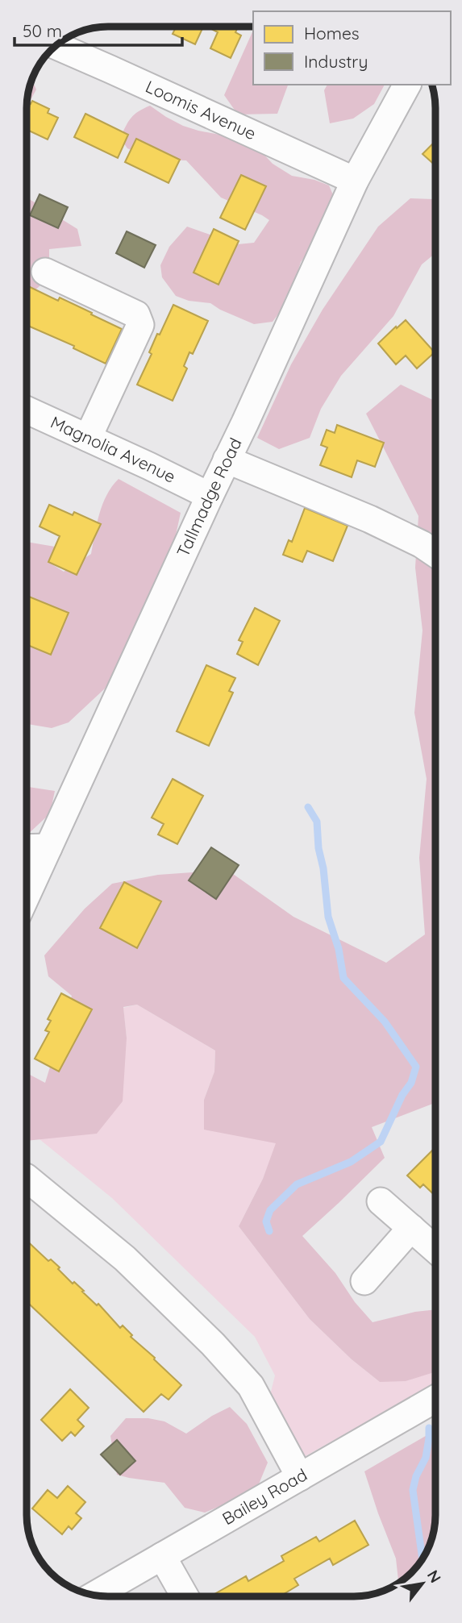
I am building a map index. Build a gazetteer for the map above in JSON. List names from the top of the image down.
{
  "streets": {
    "street": [
      "Loomis Avenue",
      "Magnolia Avenue",
      "Tallmadge Road",
      "Bailey Road"
    ]
  },
  "crossings": [
    ["Loomis Avenue", "Tallmadge Road"],
    ["Magnolia Avenue", "Tallmadge Road"]
  ],
  "legend": ["Homes", "Industry"],
  "scale_bar": "50 m",
  "north": "top right"
}
